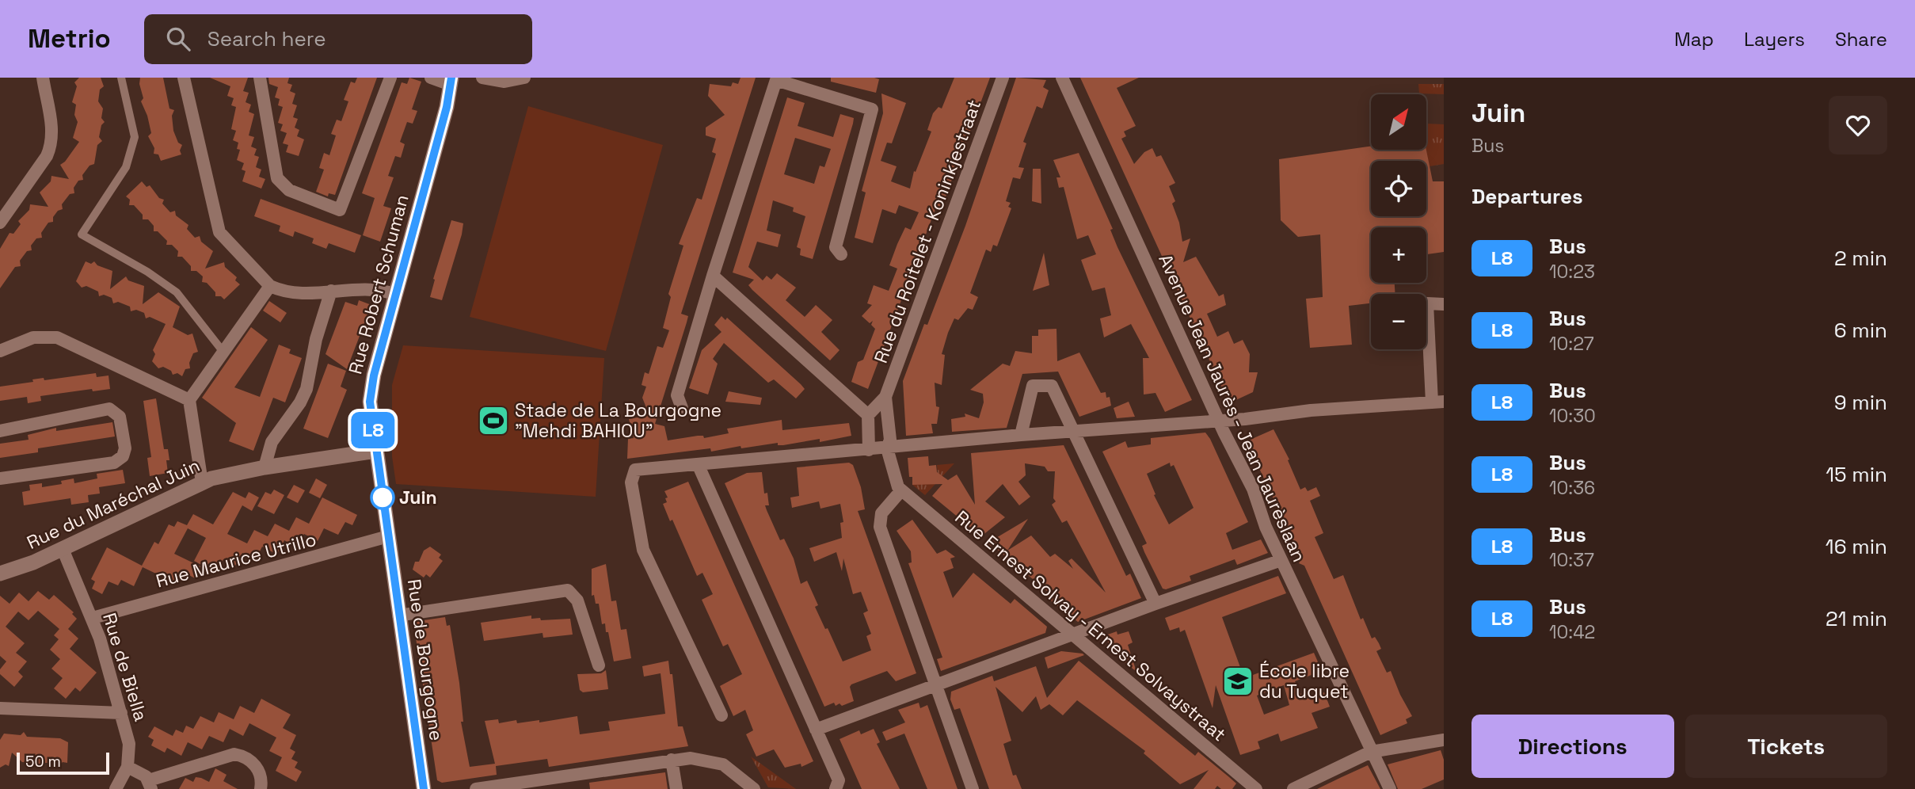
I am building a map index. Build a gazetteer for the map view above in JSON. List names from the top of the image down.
{
  "streets": {
    "street": [
      "Rue du Roitelet - Koninkjestraat",
      "Rue Robert Schuman",
      "Avenue Jean Jaurès - Jean Jaurèslaan",
      "Rue du Maréchal Juin",
      "Rue Maurice Utrillo",
      "Rue Ernest Solvay - Ernest Solvaystraat",
      "Rue de Bourgogne",
      "Rue de Biella"
    ]
  },
  "crossings": [
    ["Rue du Roitelet - Koninkjestraat", "Rue Ernest Solvay - Ernest Solvaystraat"],
    ["Rue Robert Schuman", "Rue du Maréchal Juin"],
    ["Rue Robert Schuman", "Rue Maurice Utrillo"],
    ["Rue Robert Schuman", "Rue de Bourgogne"],
    ["Rue du Maréchal Juin", "Rue de Biella"],
    ["Rue Maurice Utrillo", "Rue de Bourgogne"],
    ["Rue Maurice Utrillo", "Rue de Biella"]
  ],
  "places": {
    "sports": ["Stade de La Bourgogne \"Mehdi BAHIOU\""],
    "other": ["Juin"],
    "school or university": ["École libre du Tuquet"]
  },
  "lines": ["bus line L8"],
  "scale_bar": "50 m",
  "north": "top right",
  "page": {
    "header": "Metrio",
    "search": "Search here",
    "nav": ["Map", "Layers", "Share"],
    "on_map": "L8",
    "heading": [
      ["Juin", "Bus"],
      "Departures"
    ],
    "map_buttons": ["+", "−"],
    "list": [
      {
        "mark": "L8",
        "name": "Bus",
        "note": "10:23",
        "value": "2 min"
      },
      {
        "mark": "L8",
        "name": "Bus",
        "note": "10:27",
        "value": "6 min"
      },
      {
        "mark": "L8",
        "name": "Bus",
        "note": "10:30",
        "value": "9 min"
      },
      {
        "mark": "L8",
        "name": "Bus",
        "note": "10:36",
        "value": "15 min"
      },
      {
        "mark": "L8",
        "name": "Bus",
        "note": "10:37",
        "value": "16 min"
      },
      {
        "mark": "L8",
        "name": "Bus",
        "note": "10:42",
        "value": "21 min"
      }
    ],
    "buttons": ["Directions", "Tickets"],
    "scale": "50 m"
  }
}
